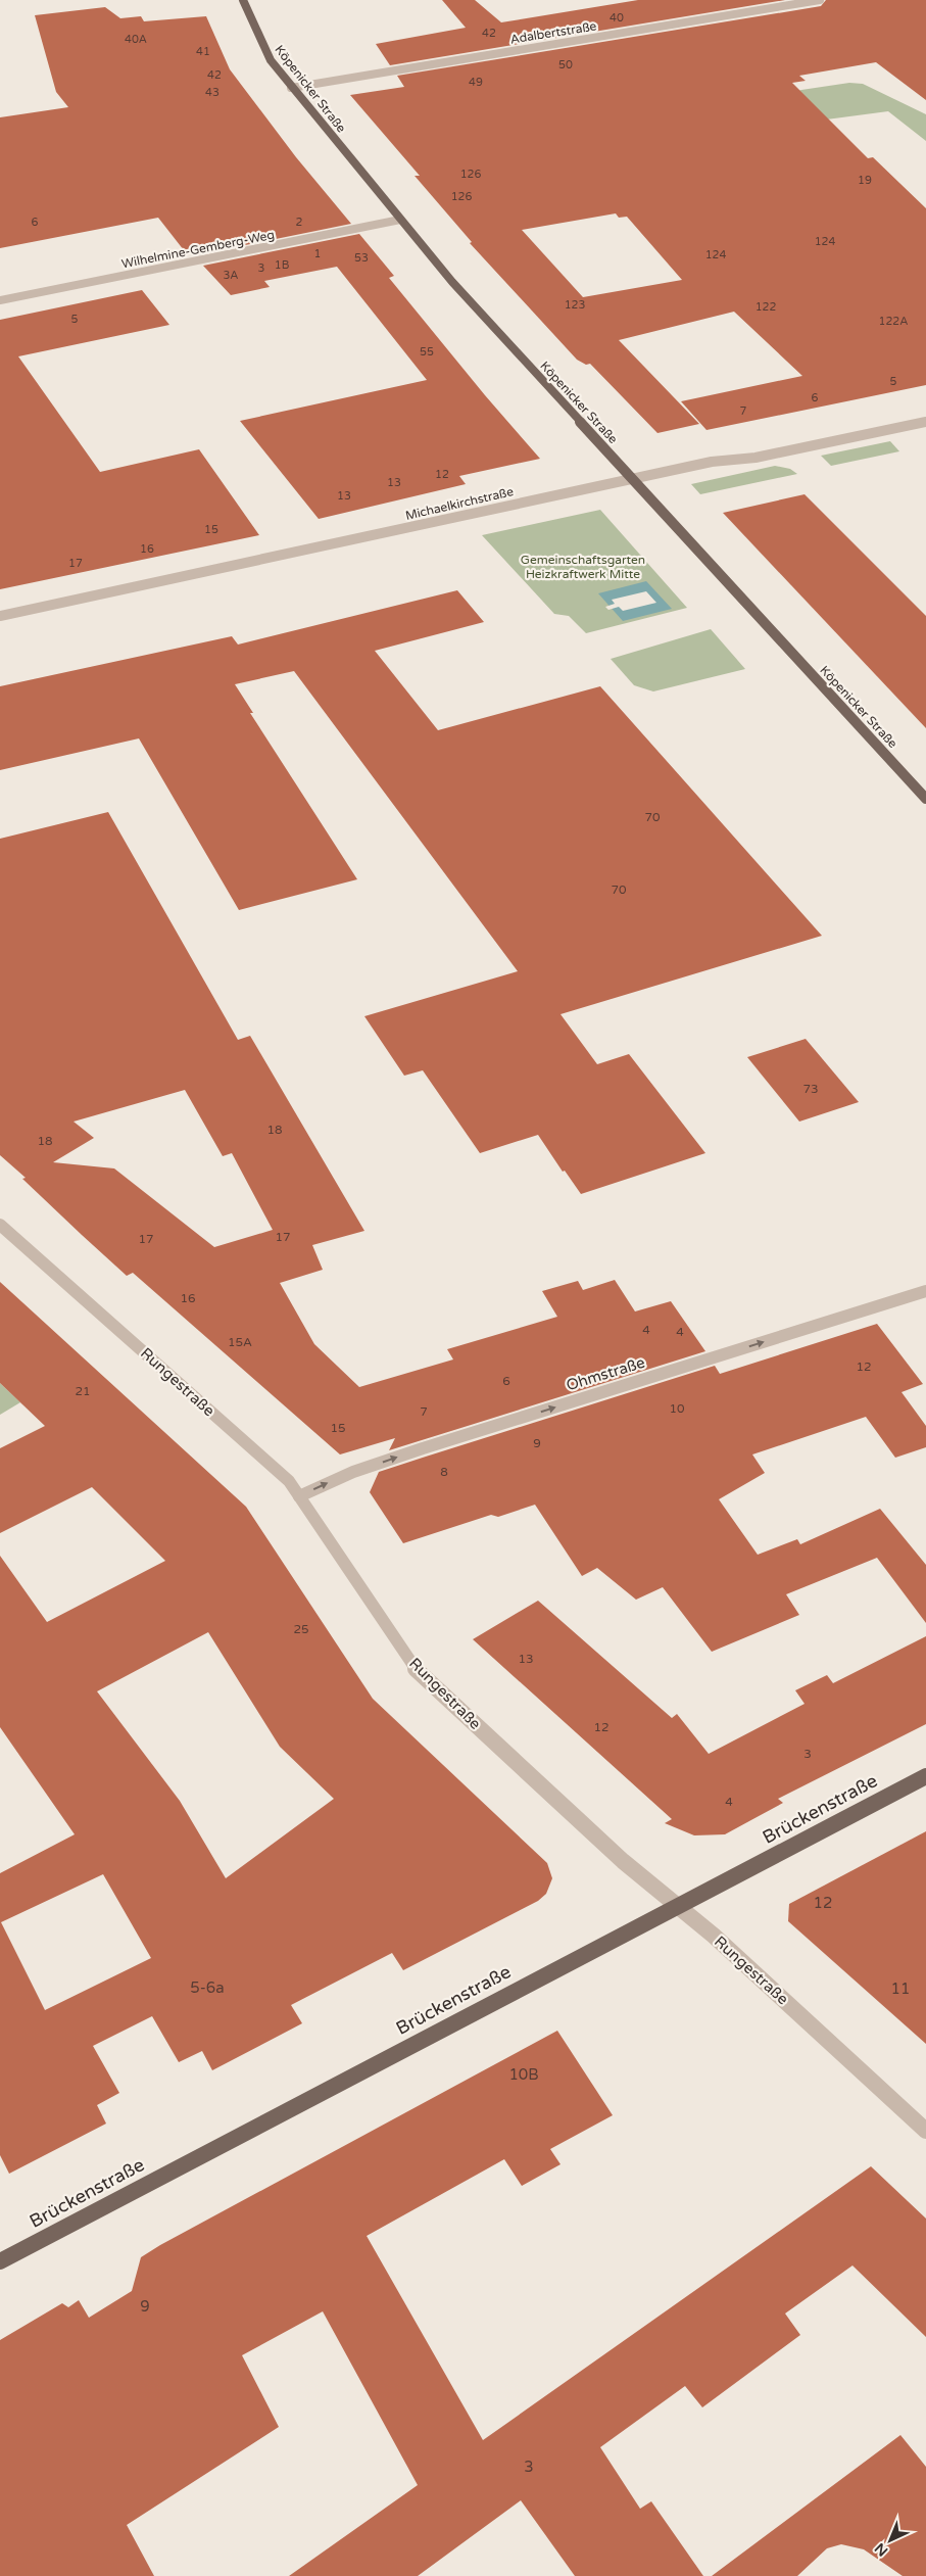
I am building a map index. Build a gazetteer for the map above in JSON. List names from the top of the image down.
{
  "streets": {
    "main road": ["Köpenicker Straße", "Brückenstraße"],
    "street": [
      "Adalbertstraße",
      "Wilhelmine-Gemberg-Weg",
      "Michaelkirchstraße",
      "Ohmstraße",
      "Rungestraße"
    ]
  },
  "crossings": [
    ["Adalbertstraße", "Köpenicker Straße"],
    ["Köpenicker Straße", "Wilhelmine-Gemberg-Weg"],
    ["Köpenicker Straße", "Michaelkirchstraße"],
    ["Ohmstraße", "Rungestraße"],
    ["Rungestraße", "Brückenstraße"]
  ],
  "one_way": ["Ohmstraße"],
  "parks": ["Gemeinschaftsgarten Heizkraftwerk Mitte"],
  "house_numbers": [
    "40",
    "42",
    "40A",
    "41",
    "50",
    "42",
    "49",
    "43",
    "126",
    "19",
    "126",
    "6",
    "2",
    "124",
    "1",
    "124",
    "53",
    "1B",
    "3",
    "3A",
    "123",
    "122",
    "5",
    "122A",
    "55",
    "5",
    "6",
    "7",
    "12",
    "13",
    "13",
    "15",
    "16",
    "17",
    "70",
    "70",
    "73",
    "18",
    "18",
    "17",
    "17",
    "16",
    "4",
    "4",
    "15A",
    "12",
    "6",
    "21",
    "10",
    "7",
    "15",
    "9",
    "8",
    "25",
    "13",
    "12",
    "3",
    "4",
    "12",
    "5-6a",
    "11",
    "10B",
    "9",
    "3"
  ],
  "north": "bottom left"
}
